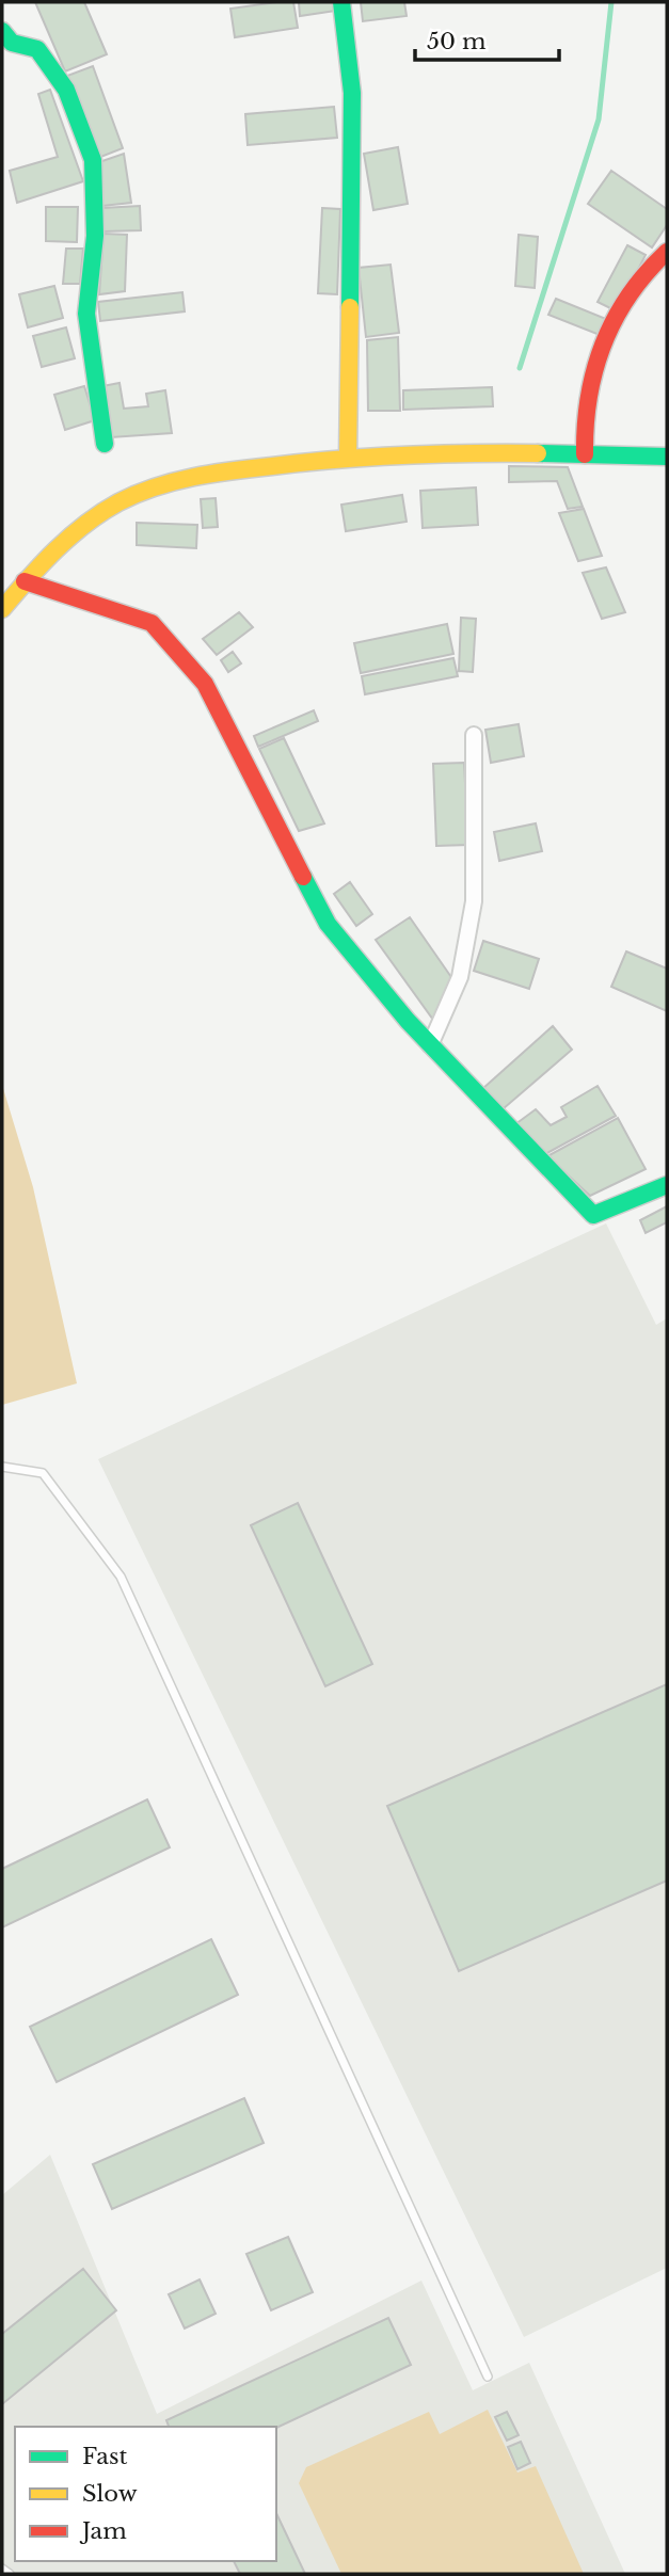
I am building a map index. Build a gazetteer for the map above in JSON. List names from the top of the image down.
{
  "legend": ["Fast", "Slow", "Jam"],
  "scale_bar": "50 m"
}
